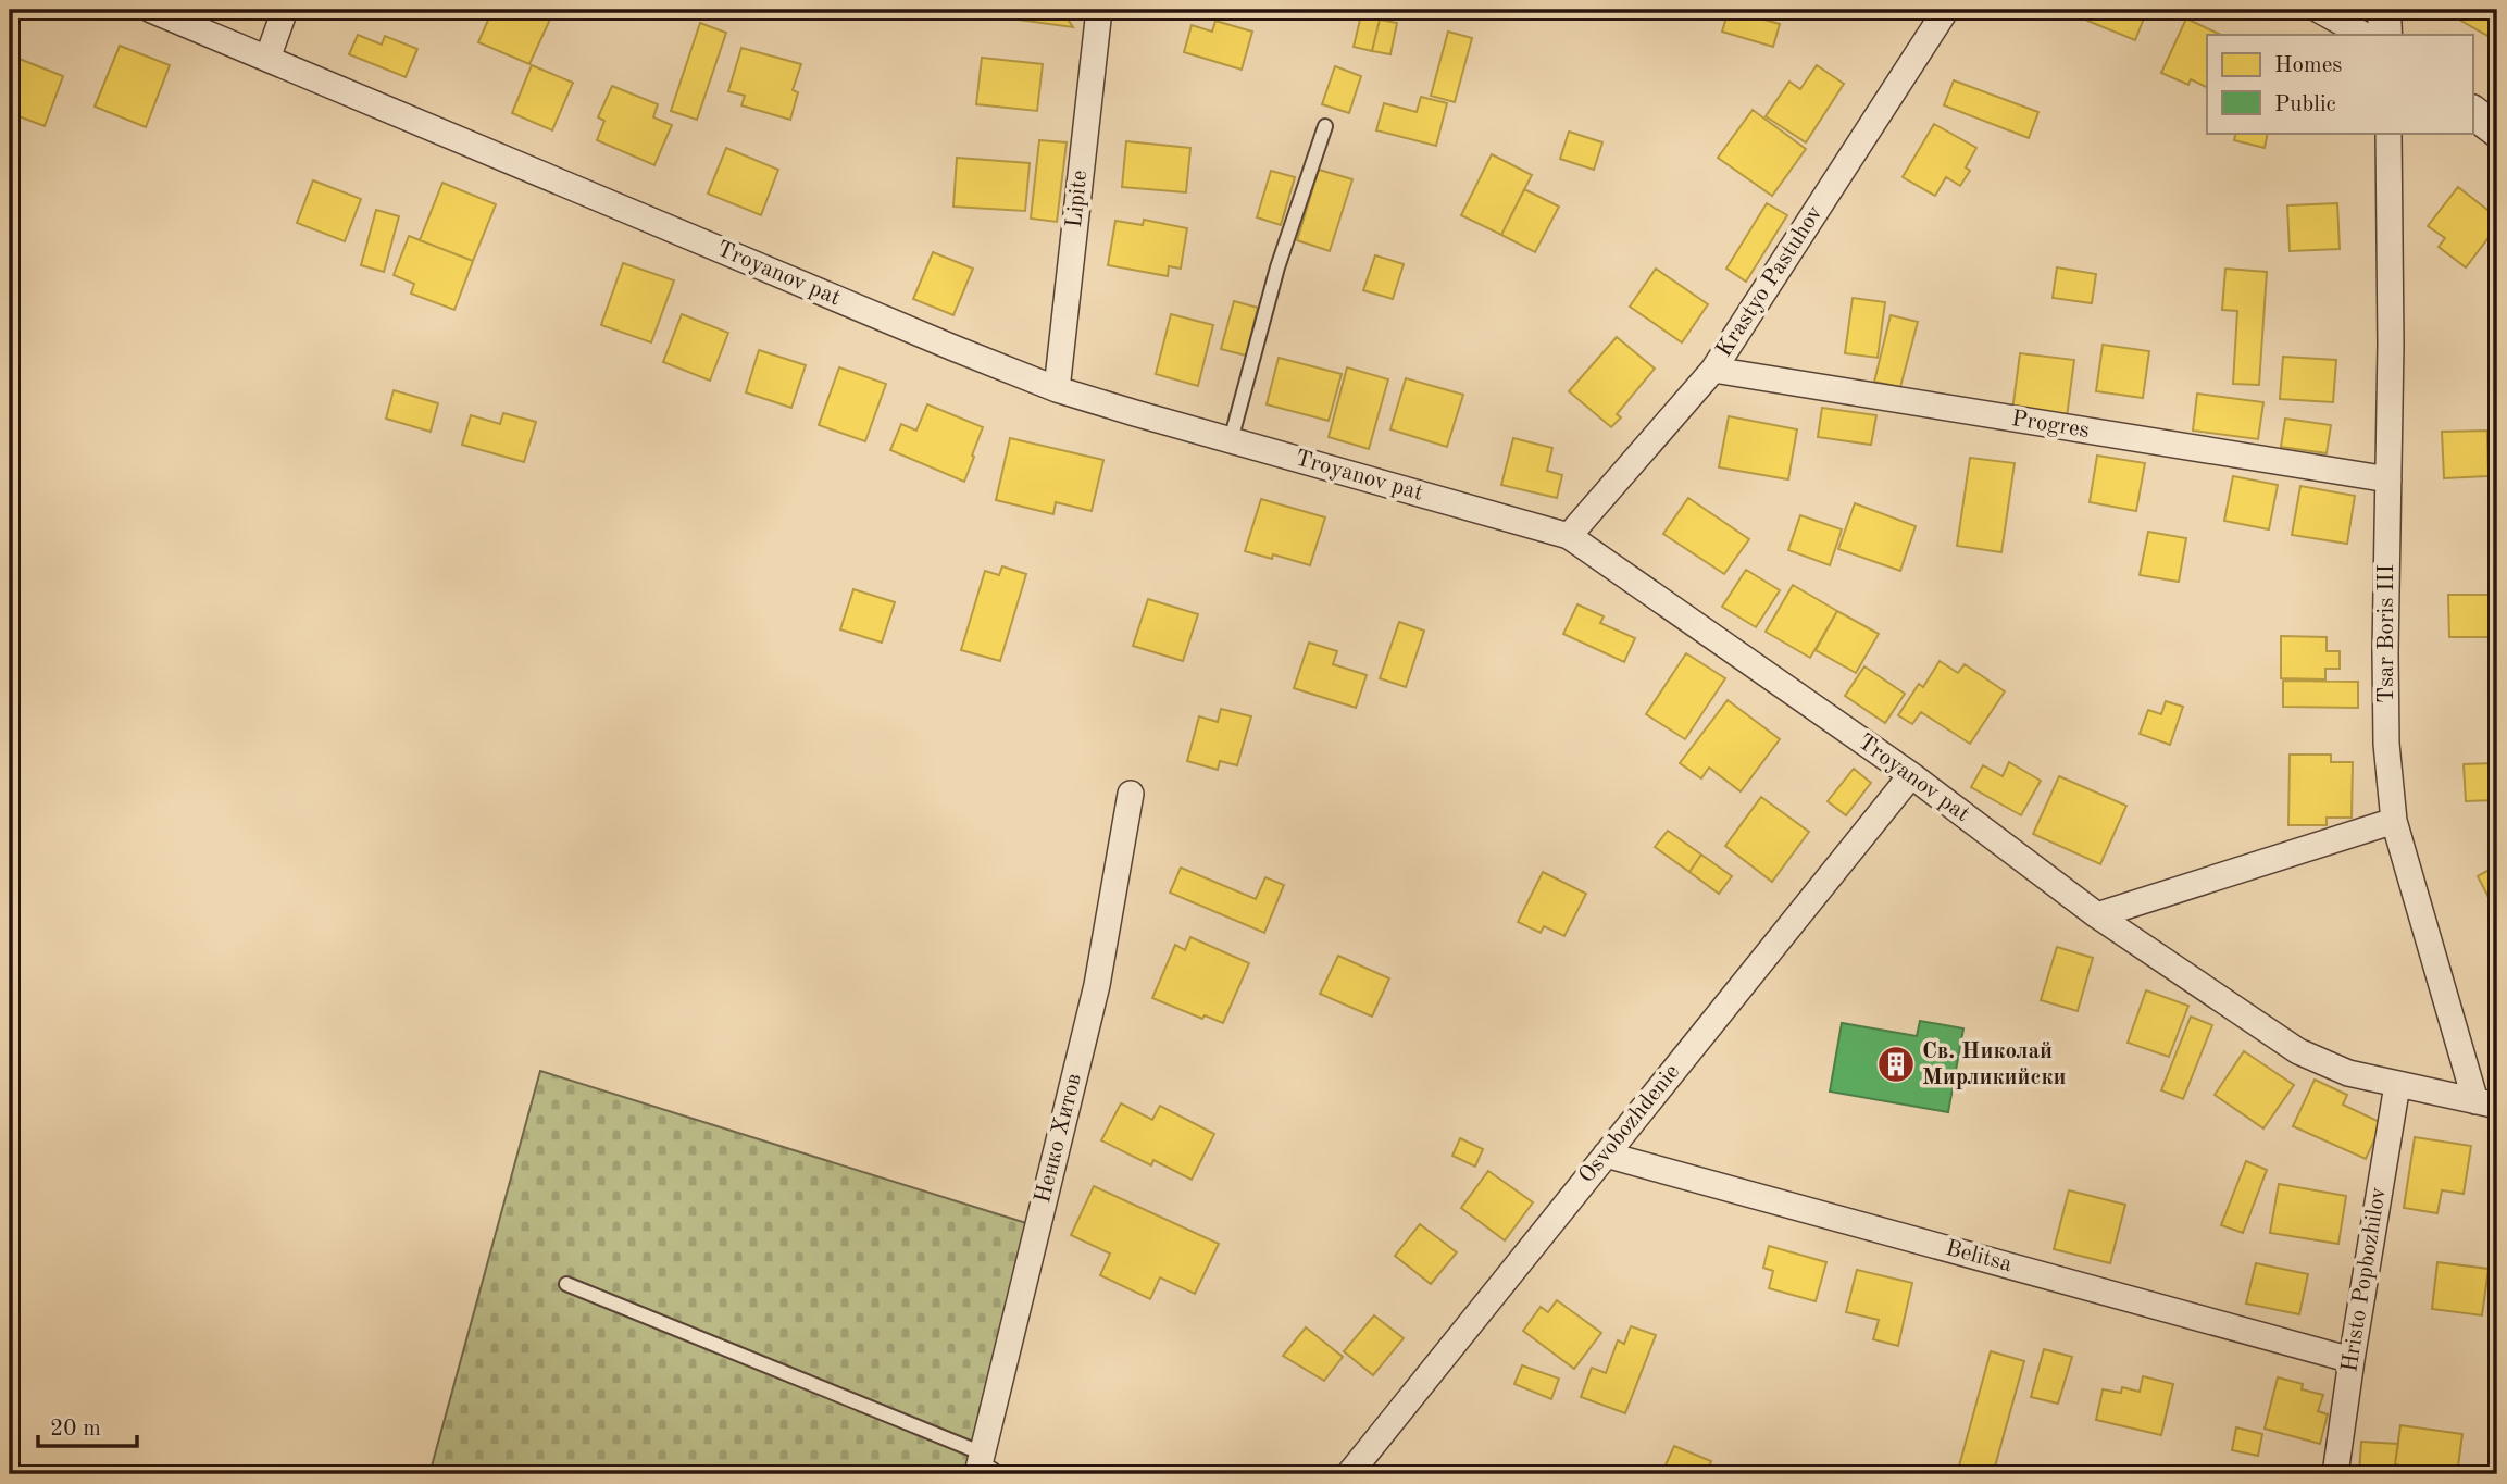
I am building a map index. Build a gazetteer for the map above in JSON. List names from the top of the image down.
{
  "streets": {
    "street": [
      "Lipite",
      "Troyanov pat",
      "Krastyo Pastuhov",
      "Progres",
      "Tsar Boris III",
      "Osvobozhdenie",
      "Ненко Хитов",
      "Belitsa",
      "Hristo Popbozhilov"
    ]
  },
  "crossings": [
    ["Lipite", "Troyanov pat"],
    ["Troyanov pat", "Krastyo Pastuhov"],
    ["Troyanov pat", "Tsar Boris III"],
    ["Troyanov pat", "Osvobozhdenie"],
    ["Troyanov pat", "Hristo Popbozhilov"],
    ["Krastyo Pastuhov", "Progres"],
    ["Progres", "Tsar Boris III"],
    ["Osvobozhdenie", "Belitsa"],
    ["Belitsa", "Hristo Popbozhilov"]
  ],
  "places": {
    "building": ["Св. Николай Мирликийски"]
  },
  "legend": ["Homes", "Public"],
  "scale_bar": "20 m"
}
